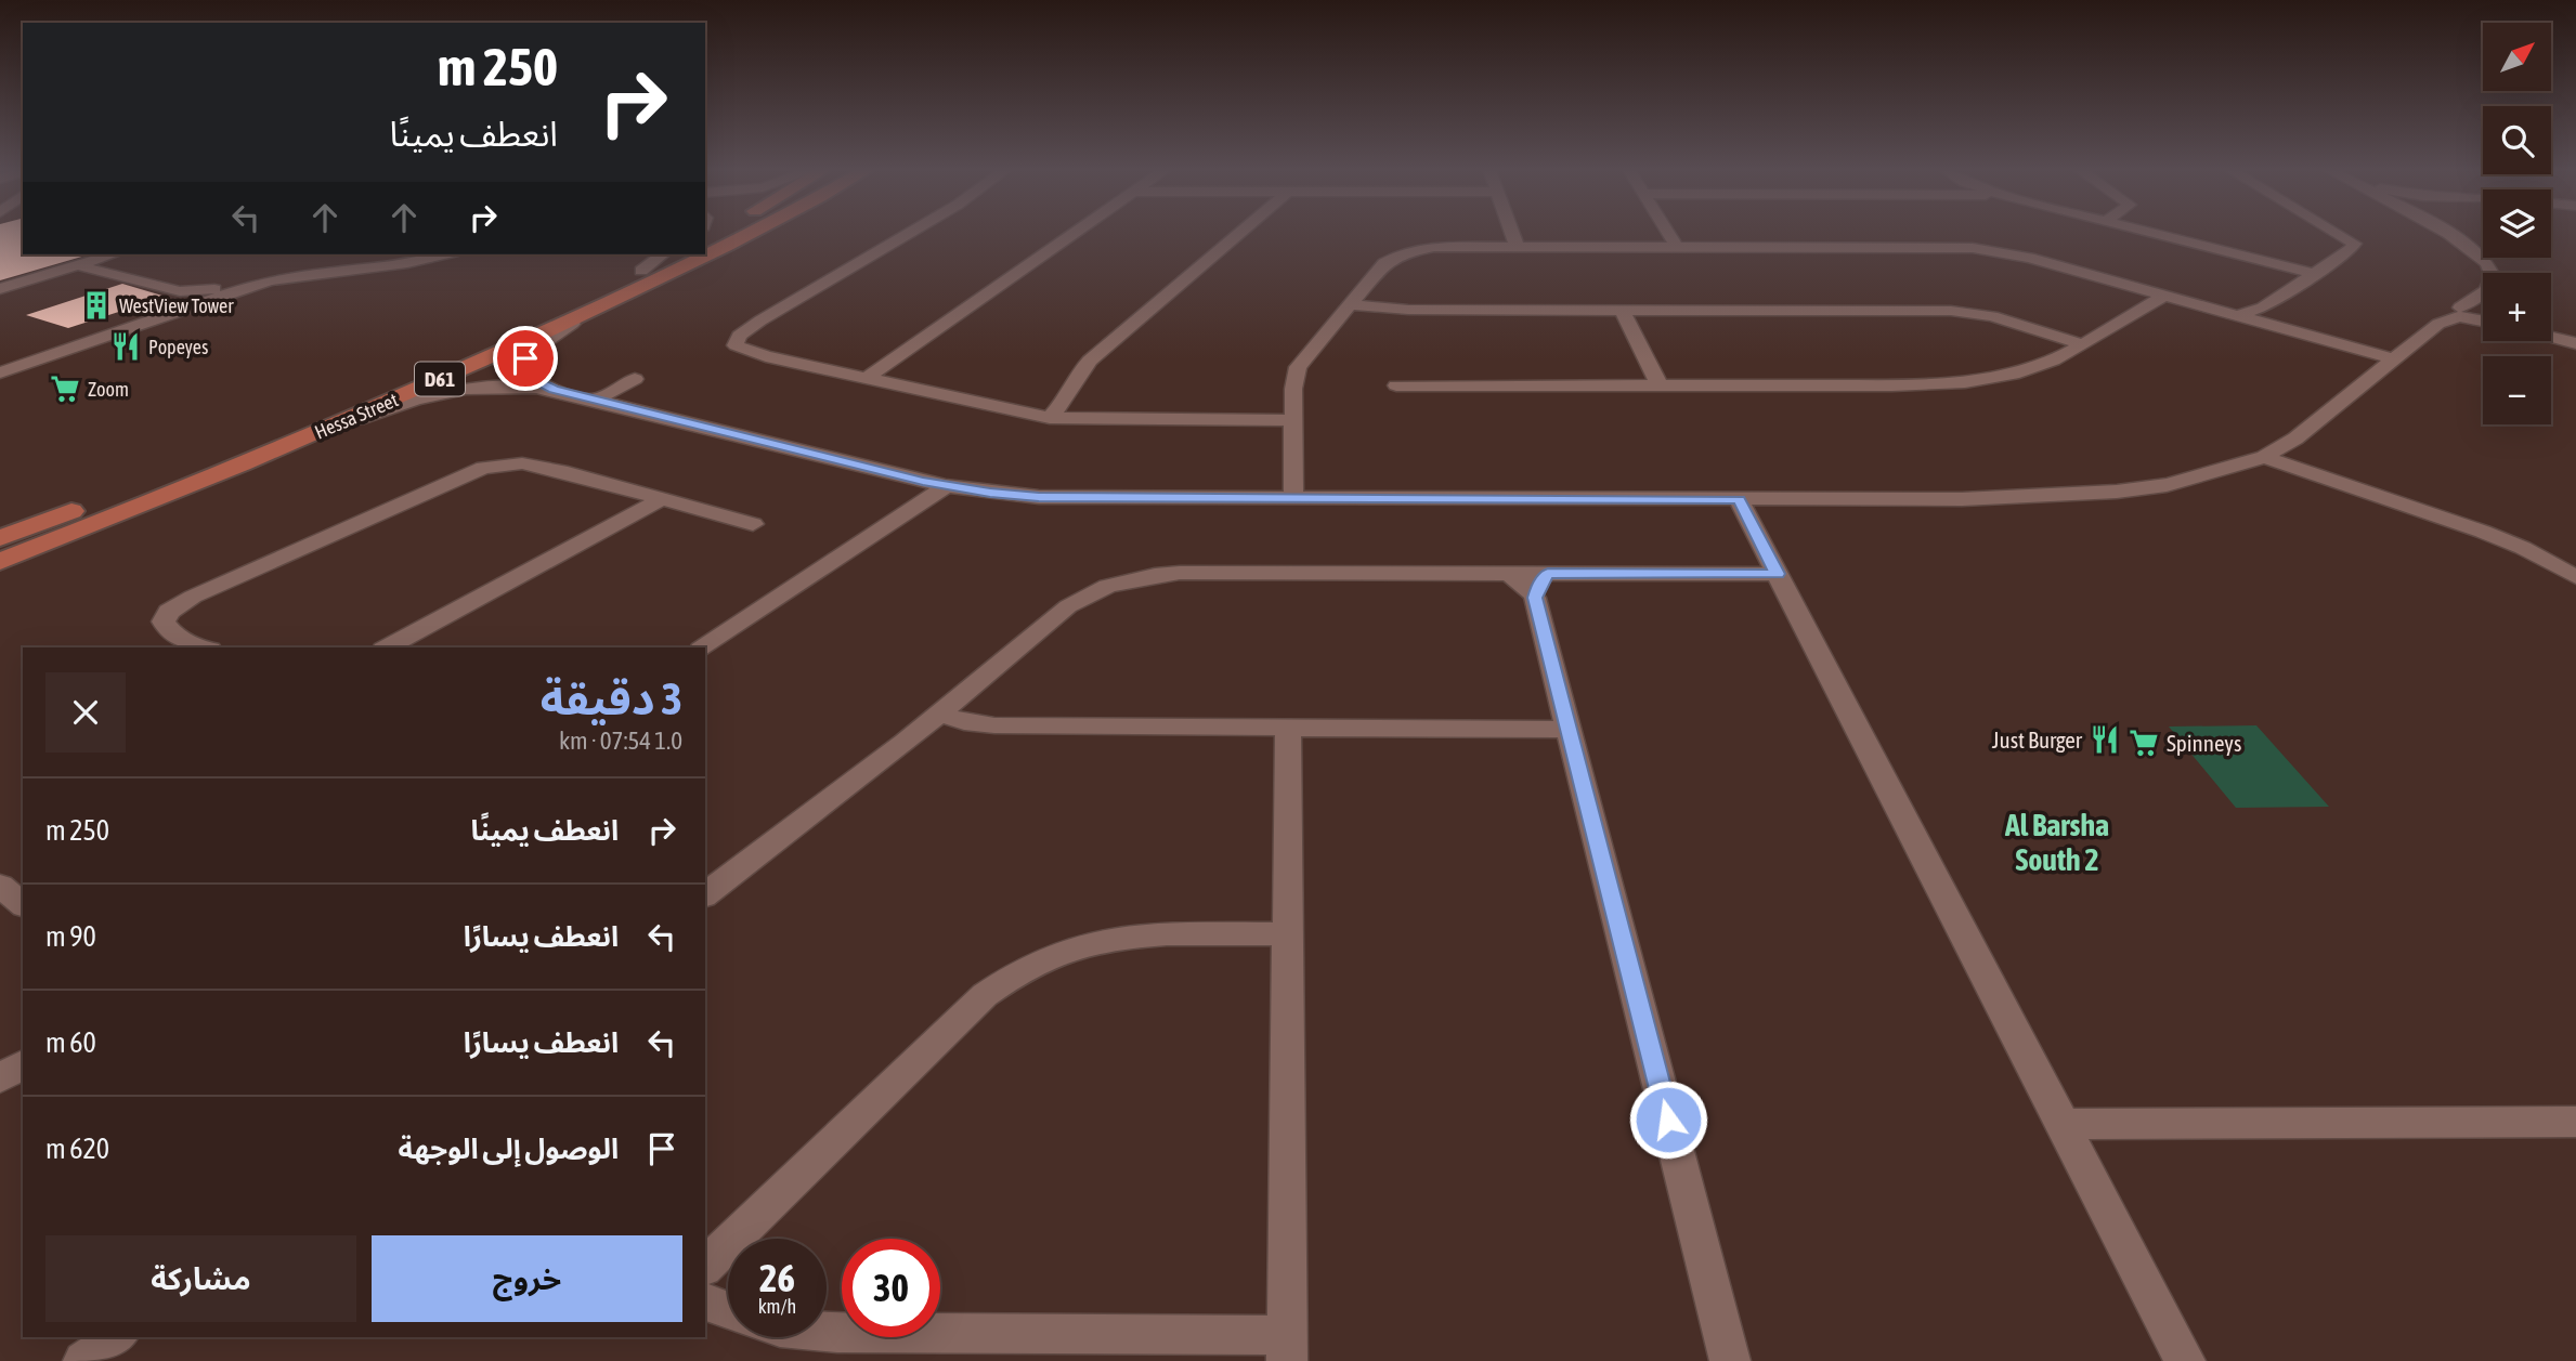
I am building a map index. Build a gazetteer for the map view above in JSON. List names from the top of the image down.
{
  "streets": {
    "main road": ["D61", "Hessa Street"]
  },
  "districts": ["Al Barsha South 2"],
  "places": {
    "building": ["WestView Tower"],
    "restaurant": ["Popeyes", "Just Burger"],
    "supermarket": ["Zoom", "Spinneys"]
  },
  "north": "top right",
  "page": {
    "map_buttons": ["+", "−"],
    "turn": ["250 m", "انعطف يمينًا"],
    "heading": ["3 دقيقة", "1.0 km · 07:54"],
    "list": [
      {
        "name": "انعطف يمينًا",
        "value": "250 m"
      },
      {
        "name": "انعطف يسارًا",
        "value": "90 m"
      },
      {
        "name": "انعطف يسارًا",
        "value": "60 m"
      },
      {
        "name": "الوصول إلى الوجهة",
        "value": "620 m"
      }
    ],
    "buttons": ["خروج", "مشاركة"],
    "speed": "26 km/h",
    "limit": "30"
  }
}
